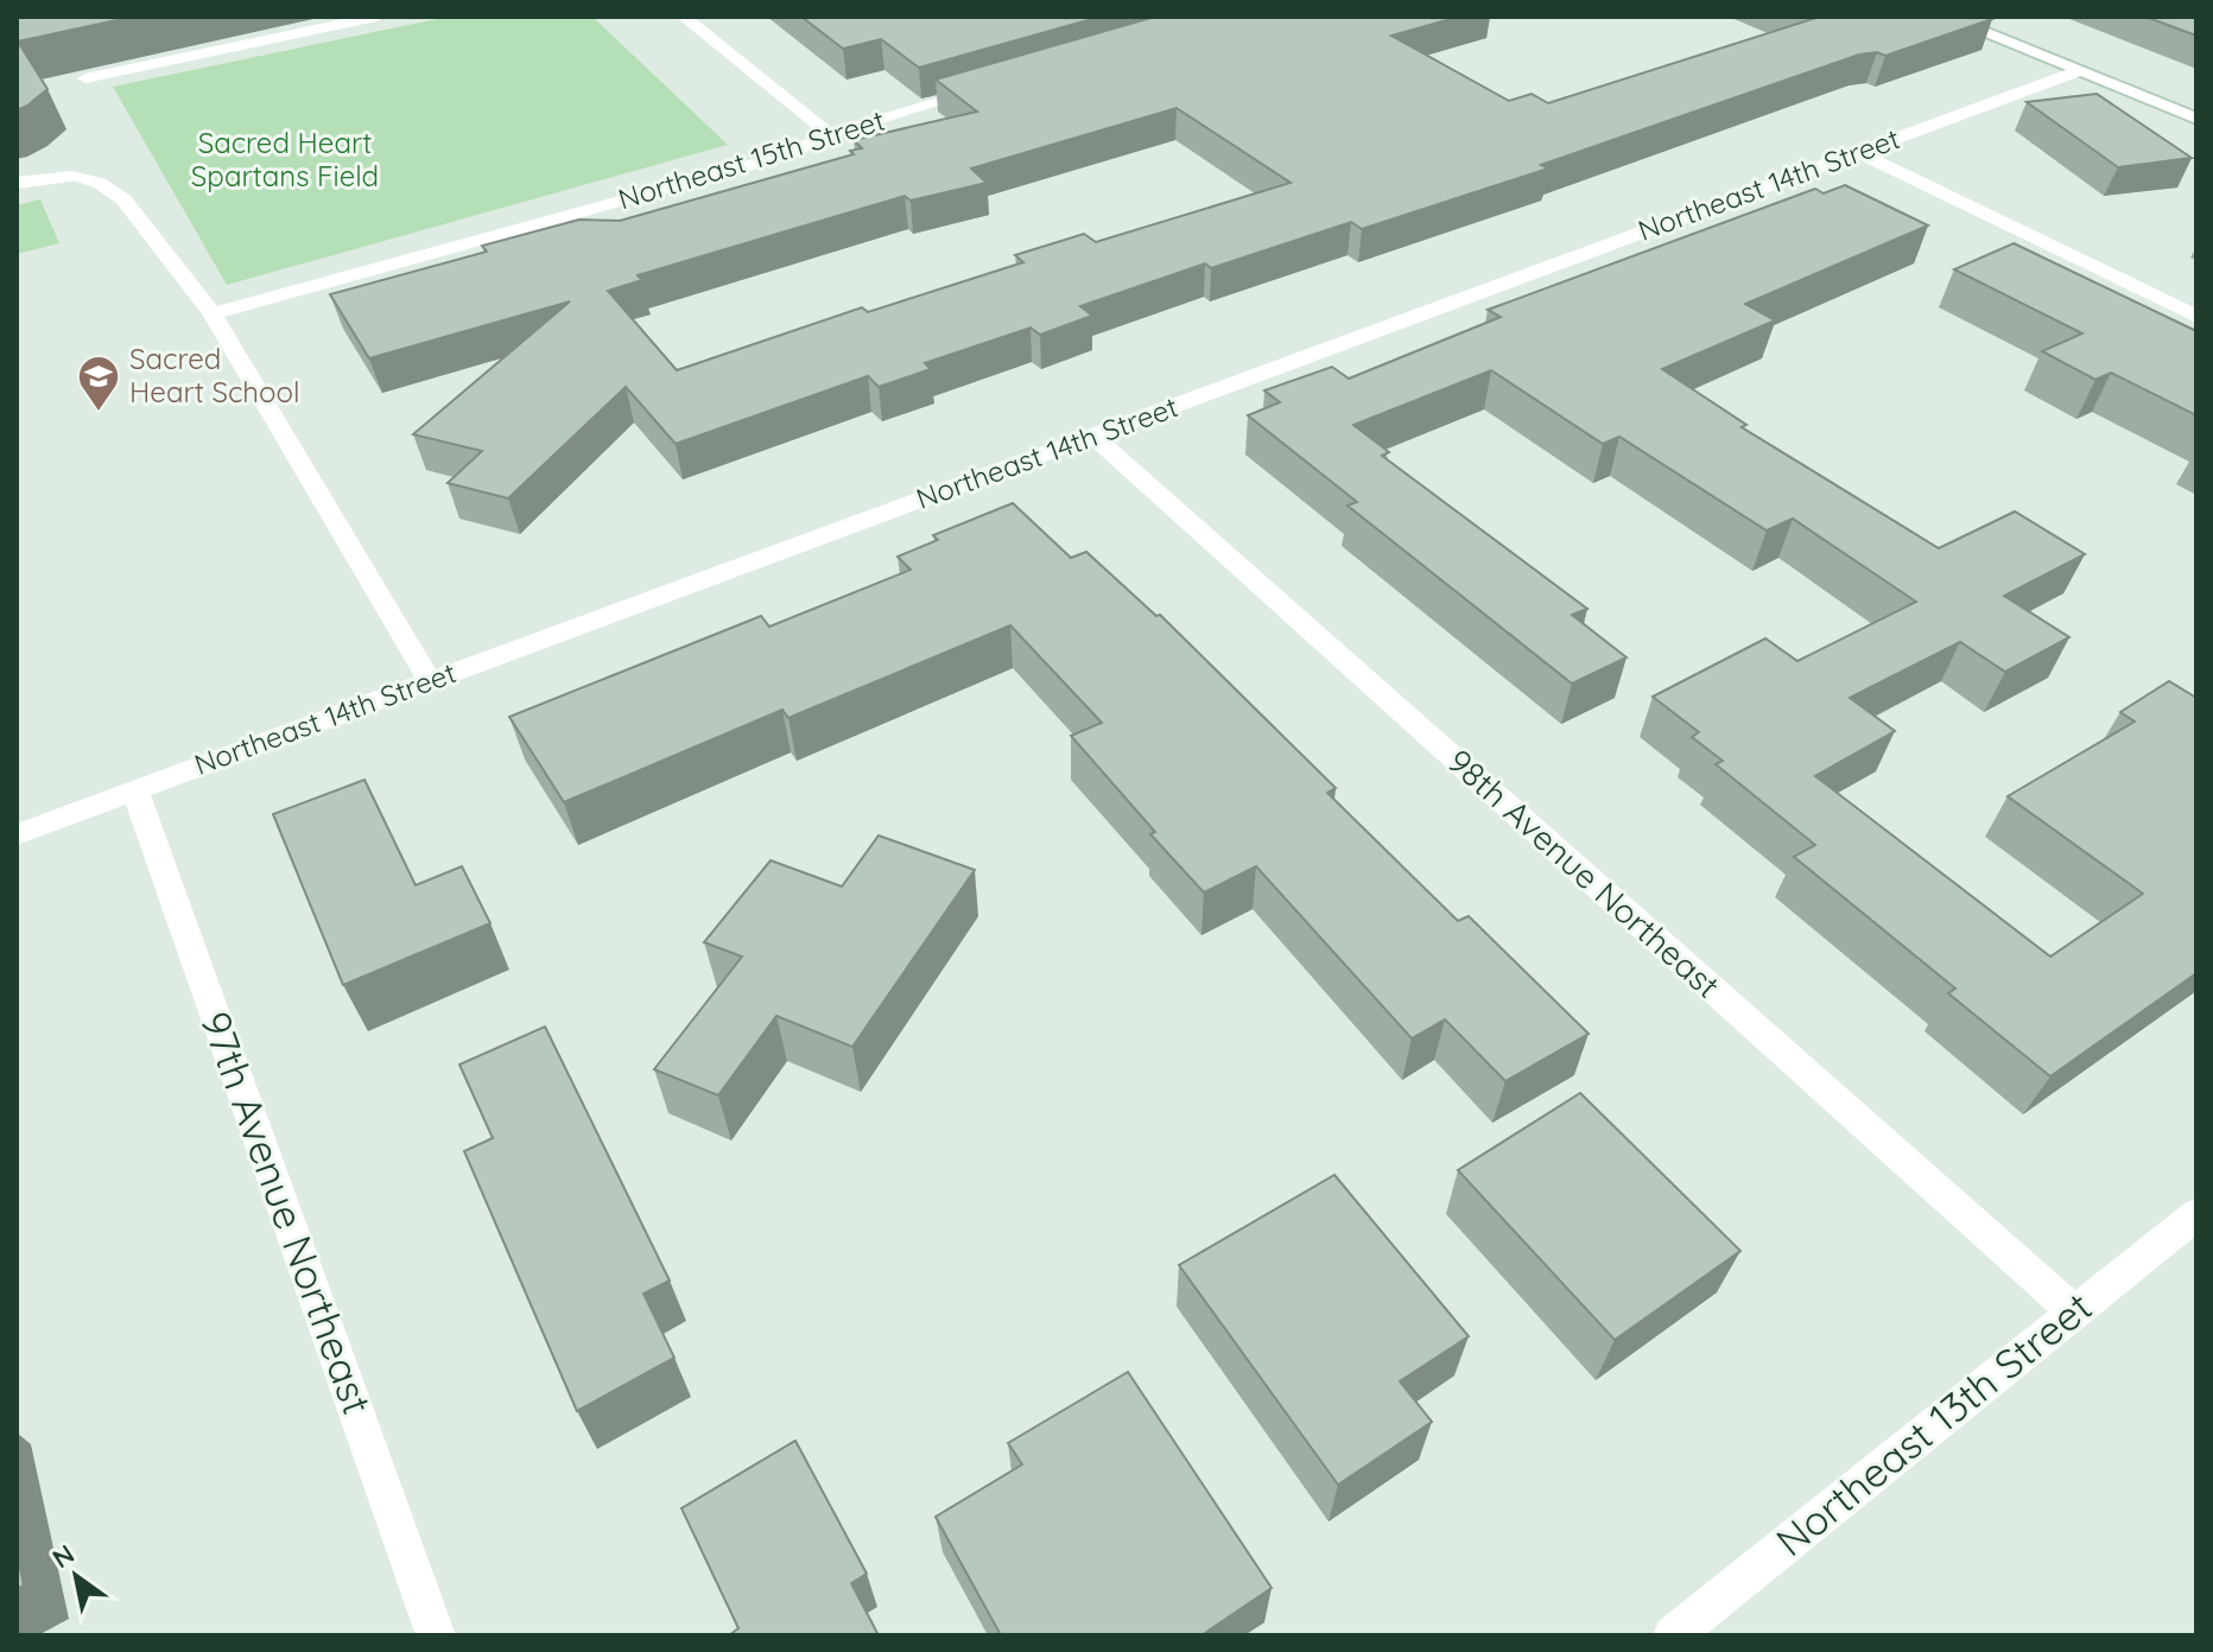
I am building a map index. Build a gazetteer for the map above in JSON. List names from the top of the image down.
{
  "streets": {
    "street": [
      "Northeast 15th Street",
      "Northeast 14th Street",
      "98th Avenue Northeast",
      "97th Avenue Northeast",
      "Northeast 13th Street"
    ]
  },
  "crossings": [
    ["Northeast 14th Street", "98th Avenue Northeast"],
    ["Northeast 14th Street", "97th Avenue Northeast"],
    ["98th Avenue Northeast", "Northeast 13th Street"]
  ],
  "parks": ["Sacred Heart Spartans Field"],
  "places": {
    "school or university": ["Sacred Heart School"]
  },
  "north": "top left"
}
